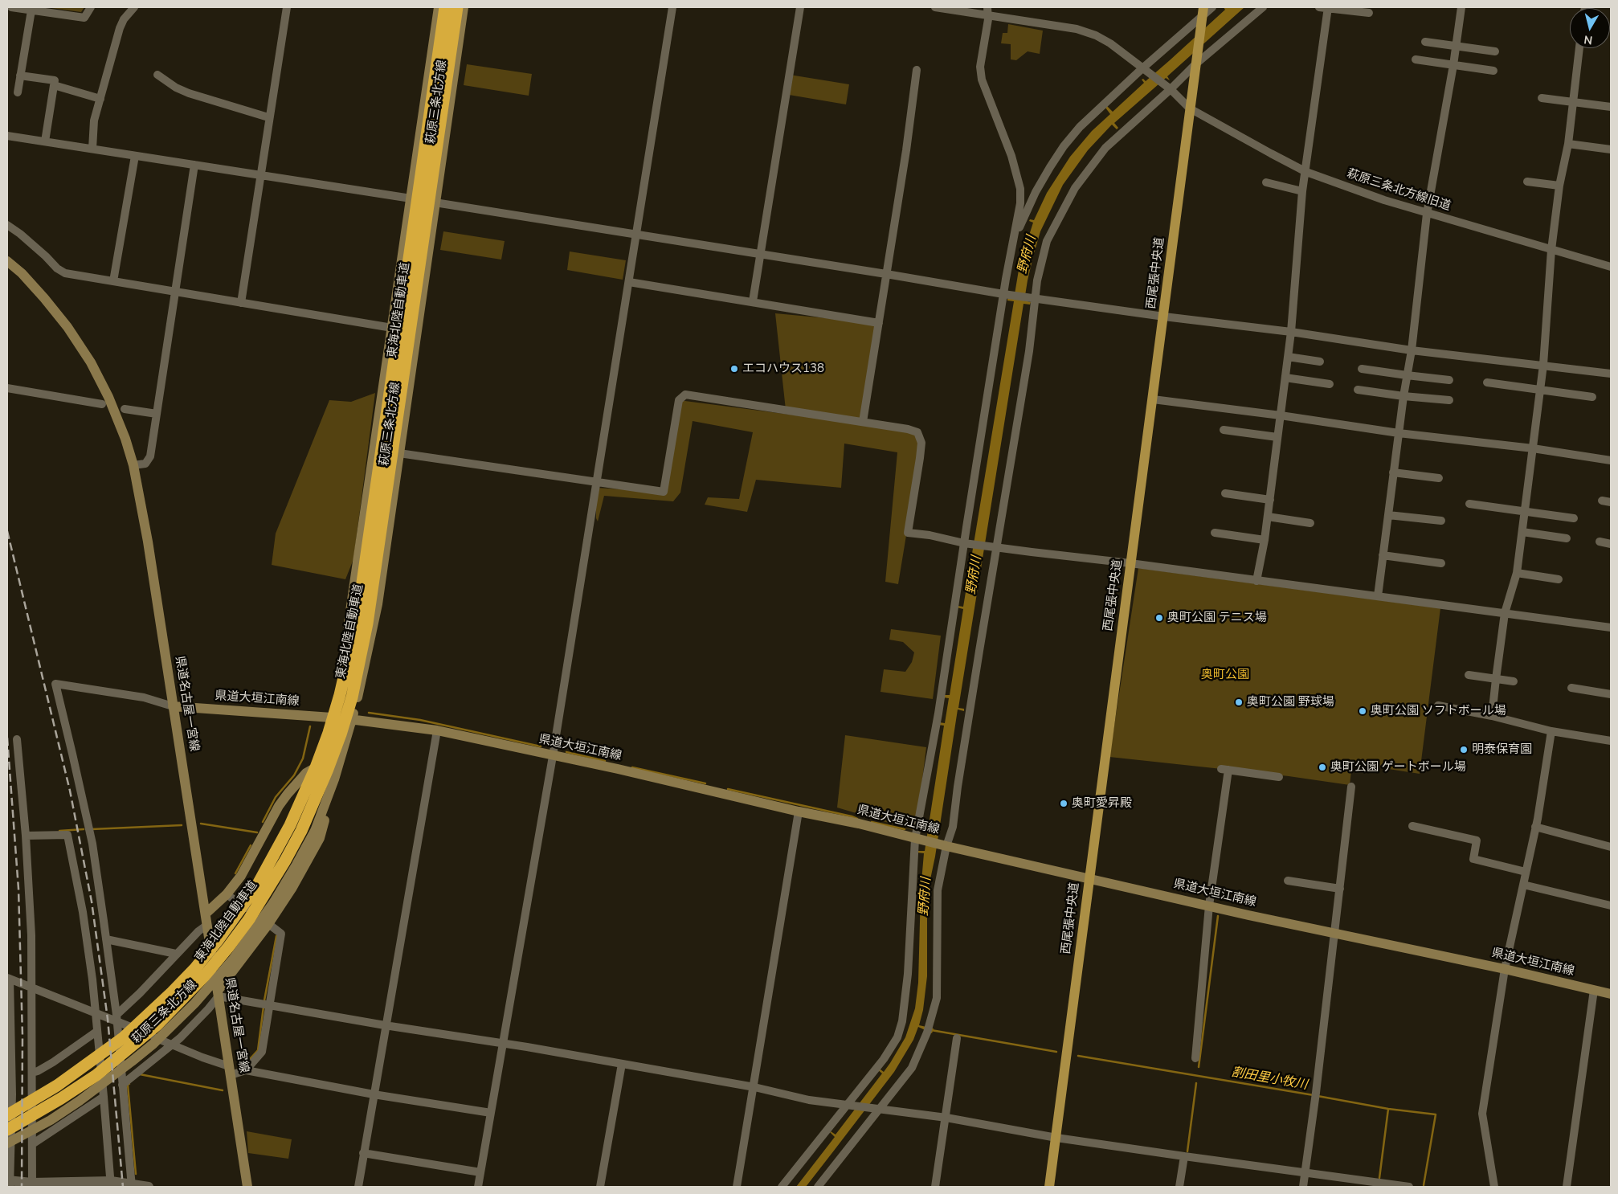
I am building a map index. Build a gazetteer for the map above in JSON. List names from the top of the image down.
{
  "streets": {
    "highway": ["東海北陸自動車道"],
    "main road": [
      "萩原三条北方線",
      "西尾張中央道",
      "県道大垣江南線",
      "県道名古屋一宮線"
    ],
    "street": ["萩原三条北方線旧道"]
  },
  "crossings": [
    ["萩原三条北方線", "県道大垣江南線"],
    ["萩原三条北方線旧道", "西尾張中央道"],
    ["西尾張中央道", "県道大垣江南線"],
    ["県道大垣江南線", "県道名古屋一宮線"]
  ],
  "water": ["野府川", "割田里小牧川"],
  "parks": ["奥町公園"],
  "places": [
    "エコハウス138",
    "奥町公園 テニス場",
    "奥町公園 野球場",
    "奥町公園 ソフトボール場",
    "明泰保育園",
    "奥町公園 ゲートボール場",
    "奥町愛昇殿"
  ],
  "north": "bottom"
}
